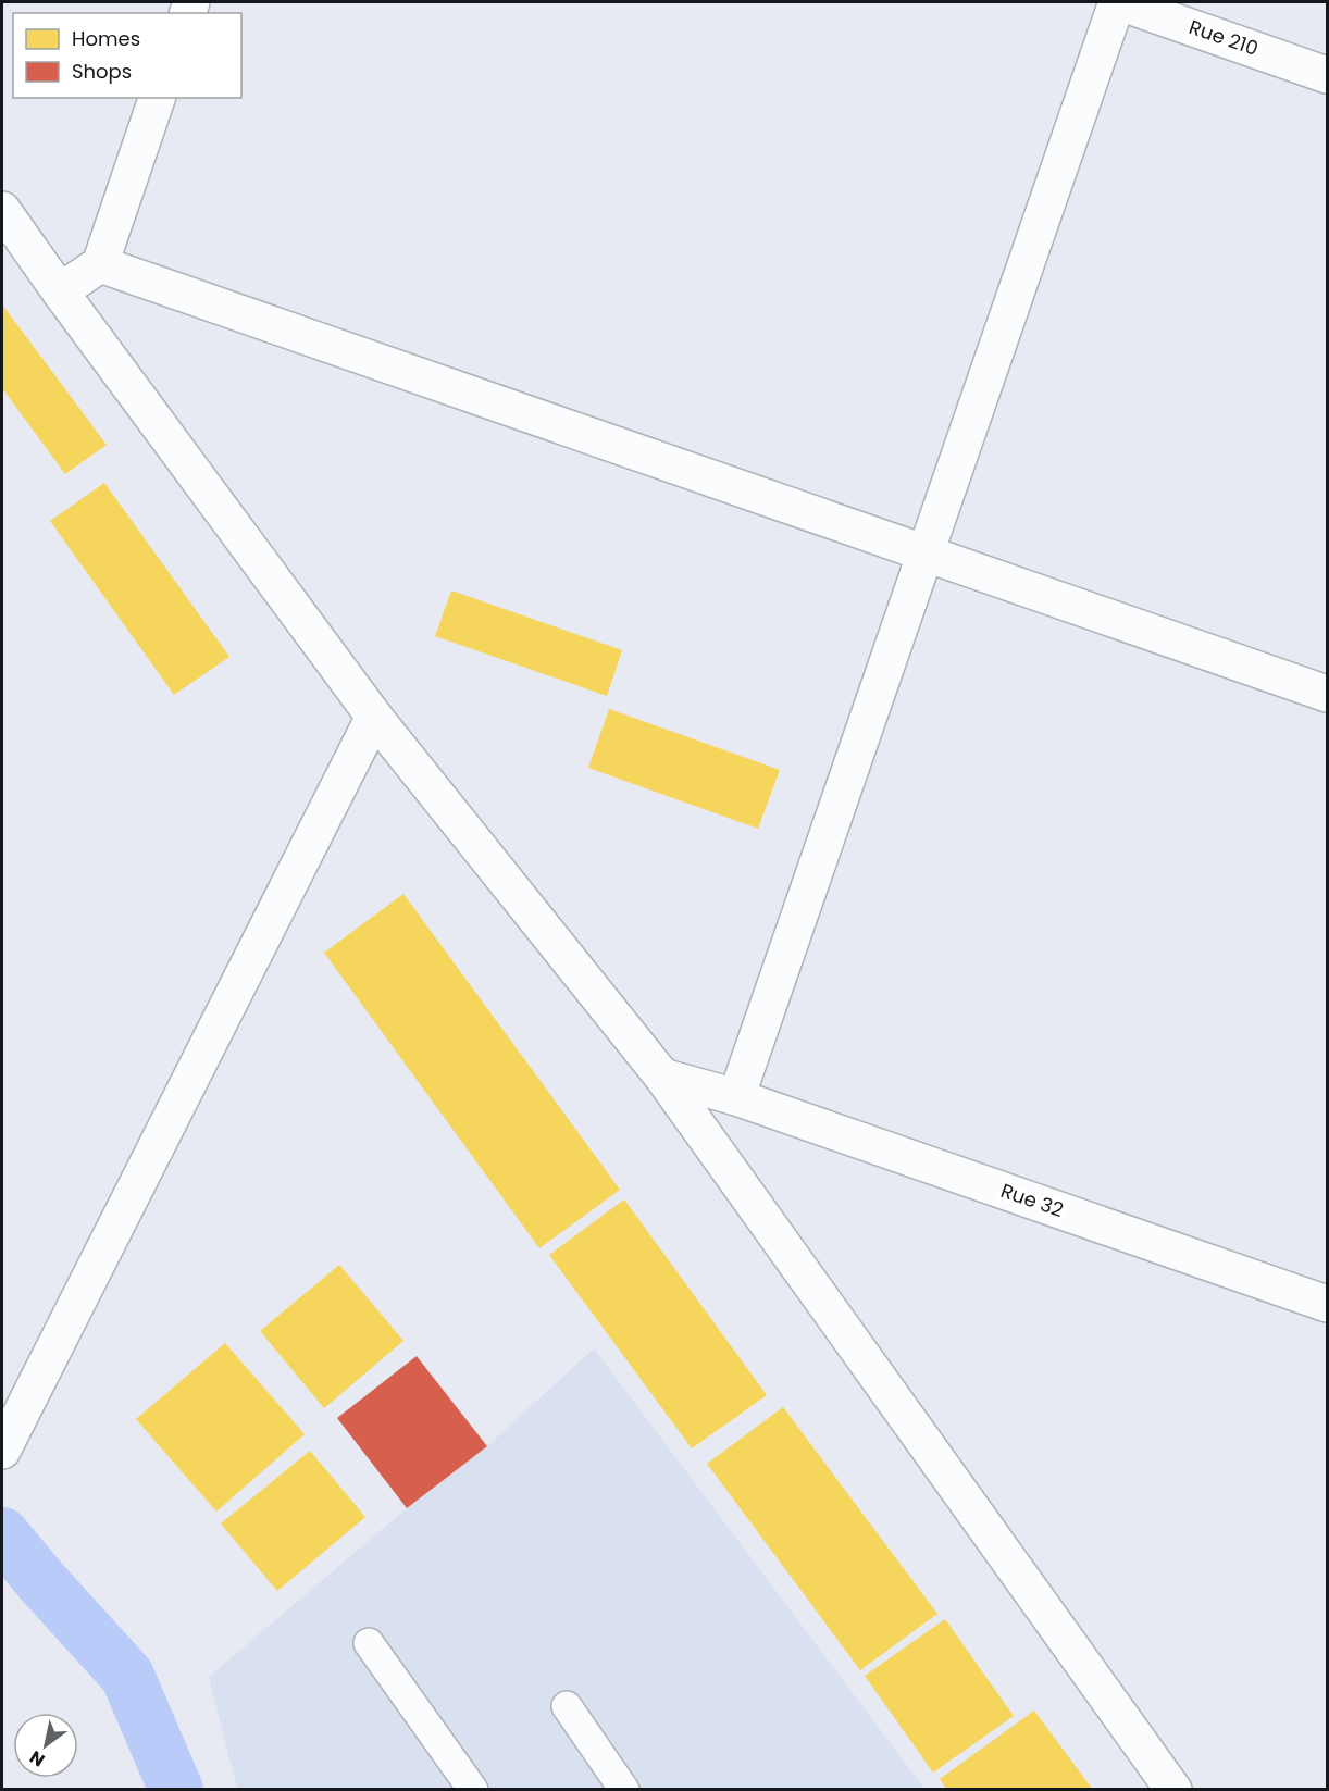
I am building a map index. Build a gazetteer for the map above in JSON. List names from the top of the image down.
{
  "streets": {
    "street": ["Rue 210", "Rue 32"]
  },
  "legend": ["Homes", "Shops"],
  "north": "bottom left"
}
